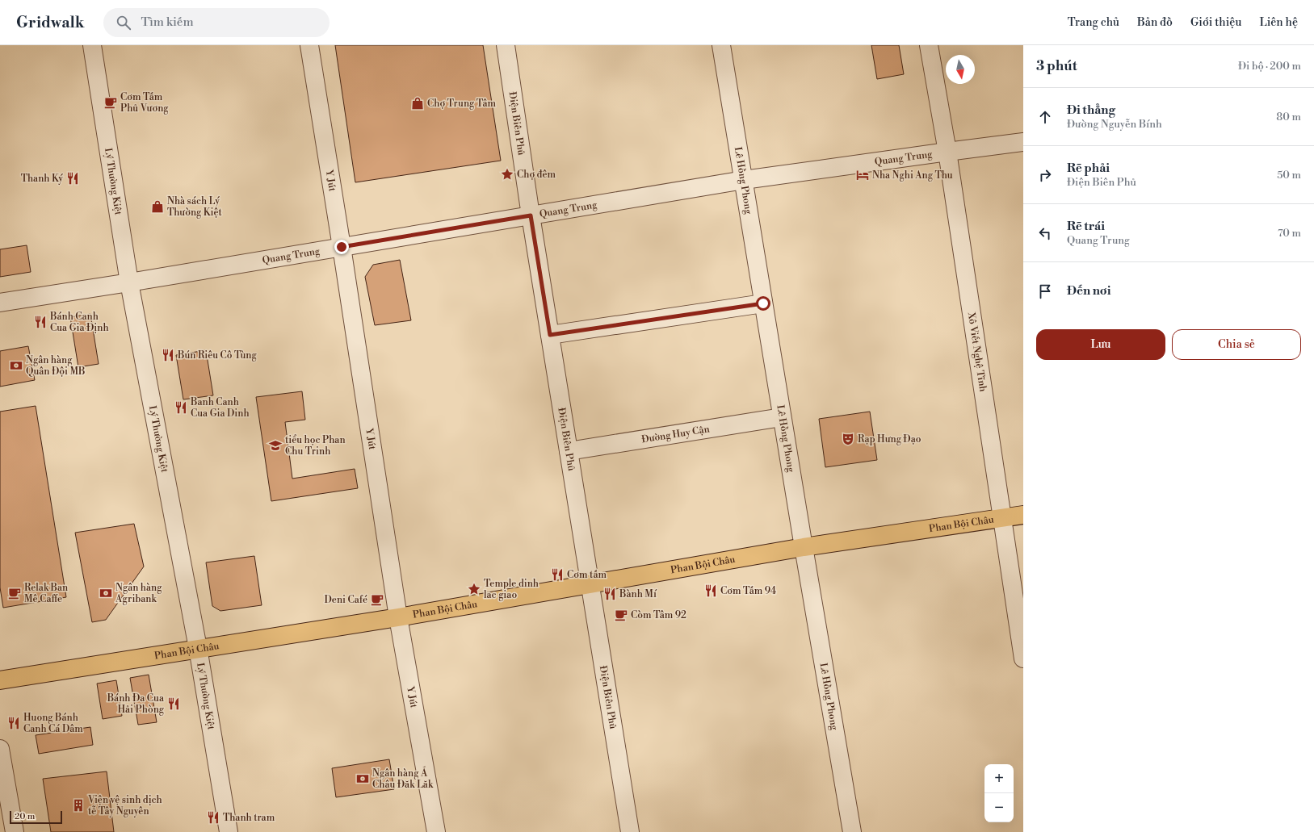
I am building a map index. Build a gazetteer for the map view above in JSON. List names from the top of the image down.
{
  "streets": {
    "main road": ["Phan Bội Châu"],
    "street": [
      "Điện Biên Phủ",
      "Quang Trung",
      "Y Jút",
      "Lê Hồng Phong",
      "Lý Thường Kiệt",
      "Xô Viết Nghệ Tĩnh",
      "Đường Huy Cận"
    ]
  },
  "crossings": [
    ["Điện Biên Phủ", "Quang Trung"],
    ["Điện Biên Phủ", "Đường Huy Cận"],
    ["Điện Biên Phủ", "Phan Bội Châu"],
    ["Quang Trung", "Y Jút"],
    ["Quang Trung", "Lê Hồng Phong"],
    ["Quang Trung", "Lý Thường Kiệt"],
    ["Quang Trung", "Xô Viết Nghệ Tĩnh"],
    ["Y Jút", "Phan Bội Châu"],
    ["Lê Hồng Phong", "Đường Huy Cận"],
    ["Lê Hồng Phong", "Phan Bội Châu"],
    ["Lý Thường Kiệt", "Phan Bội Châu"],
    ["Xô Viết Nghệ Tĩnh", "Phan Bội Châu"]
  ],
  "places": {
    "cafe": [
      "Cơm Tấm Phủ Vương",
      "Relak Ban Mê Caffe",
      "Deni Café",
      "Còm Tâm 92"
    ],
    "shop": ["Chợ Trung Tâm", "Nhà sách Lý Thường Kiệt"],
    "place": ["Chợ đêm", "Temple dinh lac giao"],
    "hotel": ["Nha Nghi Ang Thu"],
    "restaurant": [
      "Thanh Ký",
      "Bánh Canh Cua Gia Định",
      "Bún Riêu Cô Tùng",
      "Banh Canh Cua Gia Dinh",
      "Cơm tấm",
      "Cơm Tấm 94",
      "Bành Mí",
      "Bánh Đa Cua Hải Phòng",
      "Huong Bánh Canh Cá Dâm",
      "Thanh tram"
    ],
    "bank": ["Ngân hàng Quân Đội MB", "Ngân hàng Agribank", "Ngân hàng Á Châu Đăk Lăk"],
    "theatre": ["Rạp Hưng Đạo"],
    "school or university": ["tiểu học Phan Chu Trinh"],
    "building": ["Viện vệ sinh dịch tễ Tây Nguyên"]
  },
  "scale_bar": "20 m",
  "north": "bottom",
  "page": {
    "header": "Gridwalk",
    "search": "Tìm kiếm",
    "nav": [
      "Trang chủ",
      "Bản đồ",
      "Giới thiệu",
      "Liên hệ"
    ],
    "heading": ["3 phút", "Đi bộ · 200 m"],
    "list": [
      ["Đi thẳng", "Đường Nguyễn Bính", "80 m"],
      ["Rẽ phải", "Điện Biên Phủ", "50 m"],
      ["Rẽ trái", "Quang Trung", "70 m"],
      "Đến nơi"
    ],
    "buttons": ["Lưu", "Chia sẻ"],
    "map_buttons": ["+", "−"],
    "scale": "20 m"
  }
}
